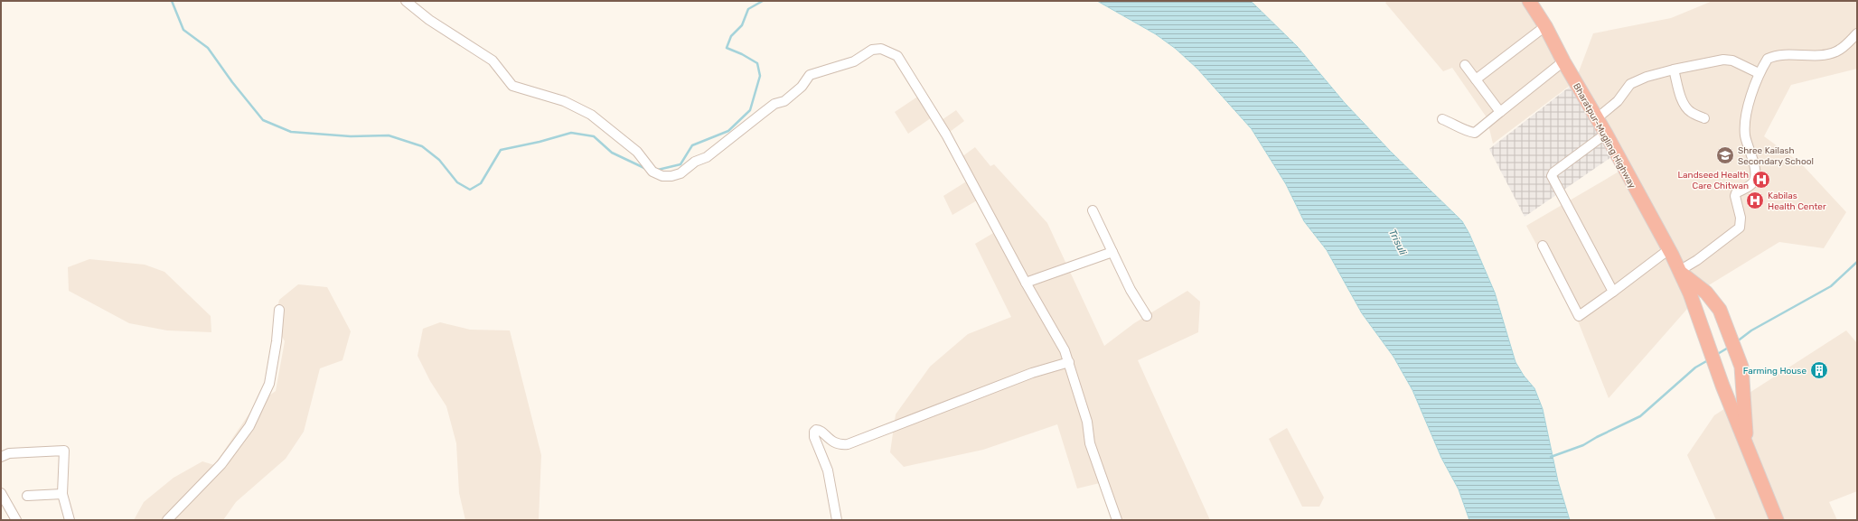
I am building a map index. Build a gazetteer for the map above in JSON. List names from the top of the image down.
{
  "streets": {
    "highway": ["Bharatpur-Mugling Highway"]
  },
  "water": ["Trisuli"],
  "places": {
    "school or university": ["Shree Kailash Secondary School"],
    "hospital": ["Landseed Health Care Chitwan", "Kabilas Health Center"],
    "building": ["Farming House"]
  }
}
